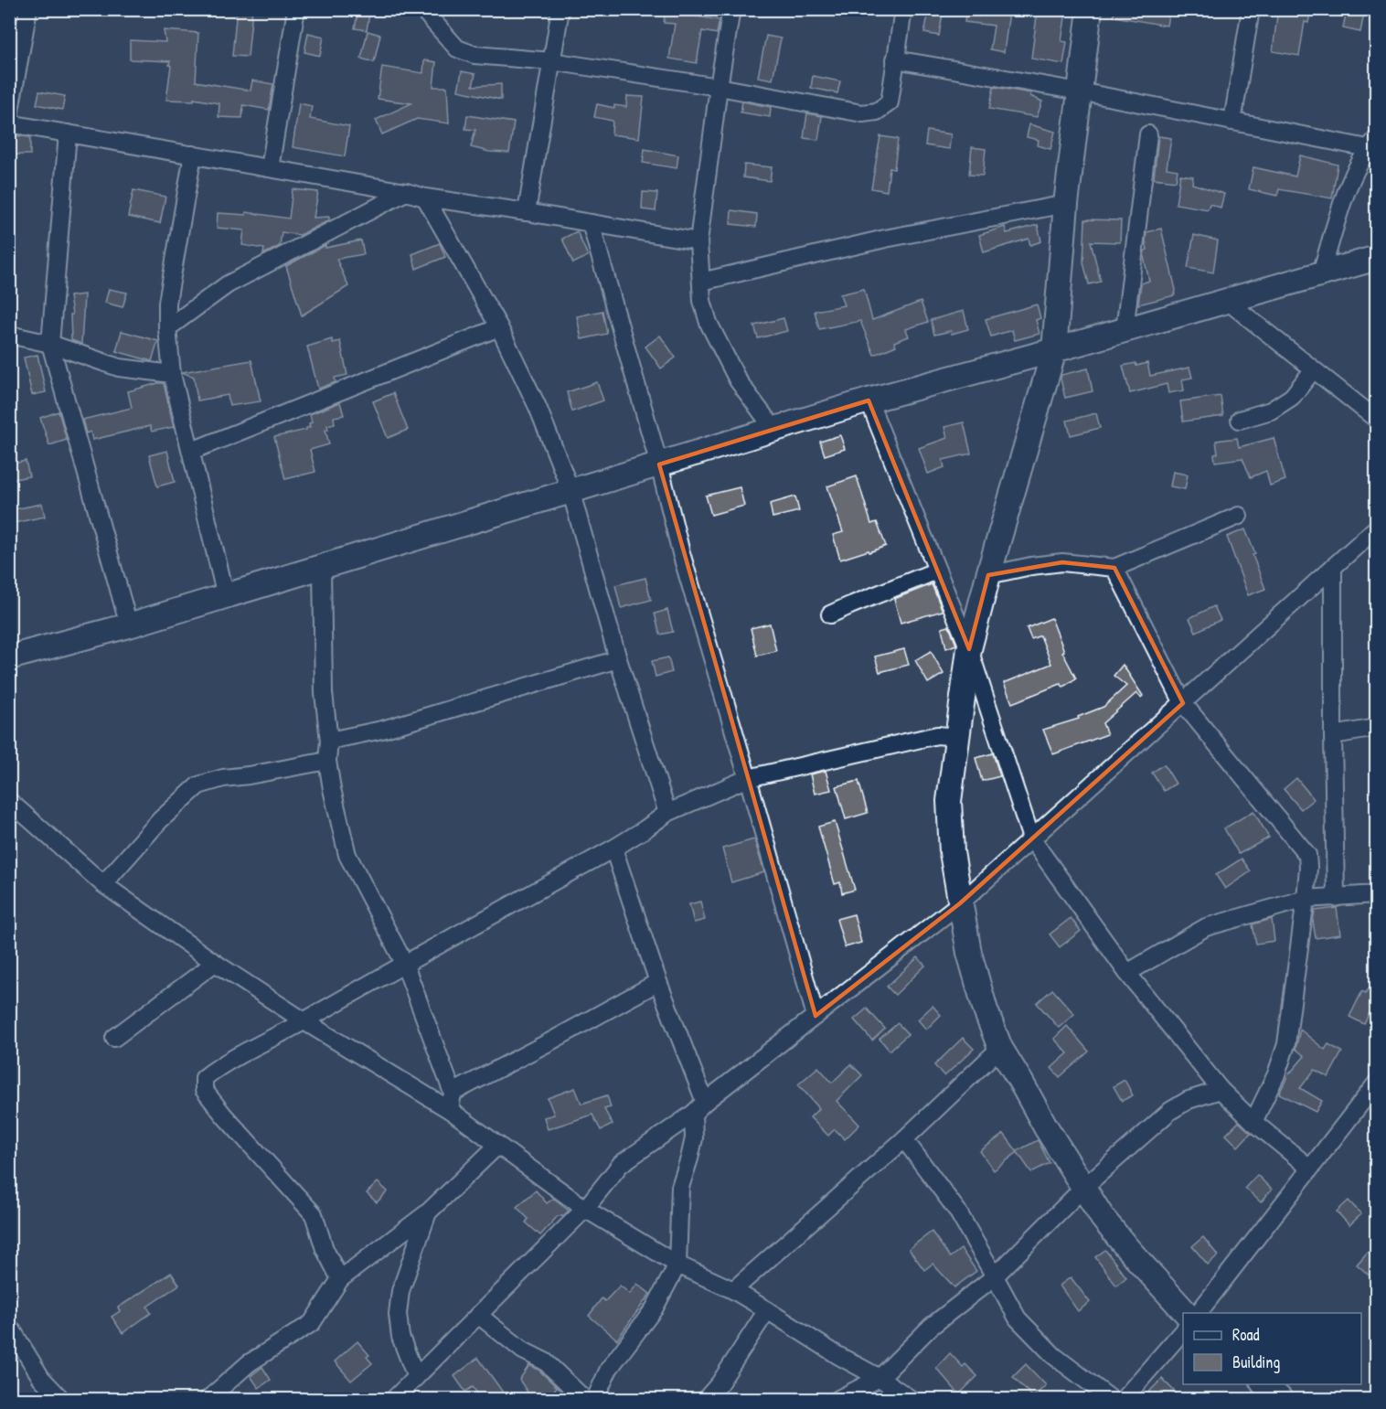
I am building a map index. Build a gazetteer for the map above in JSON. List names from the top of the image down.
{
  "legend": ["Road", "Building"]
}
